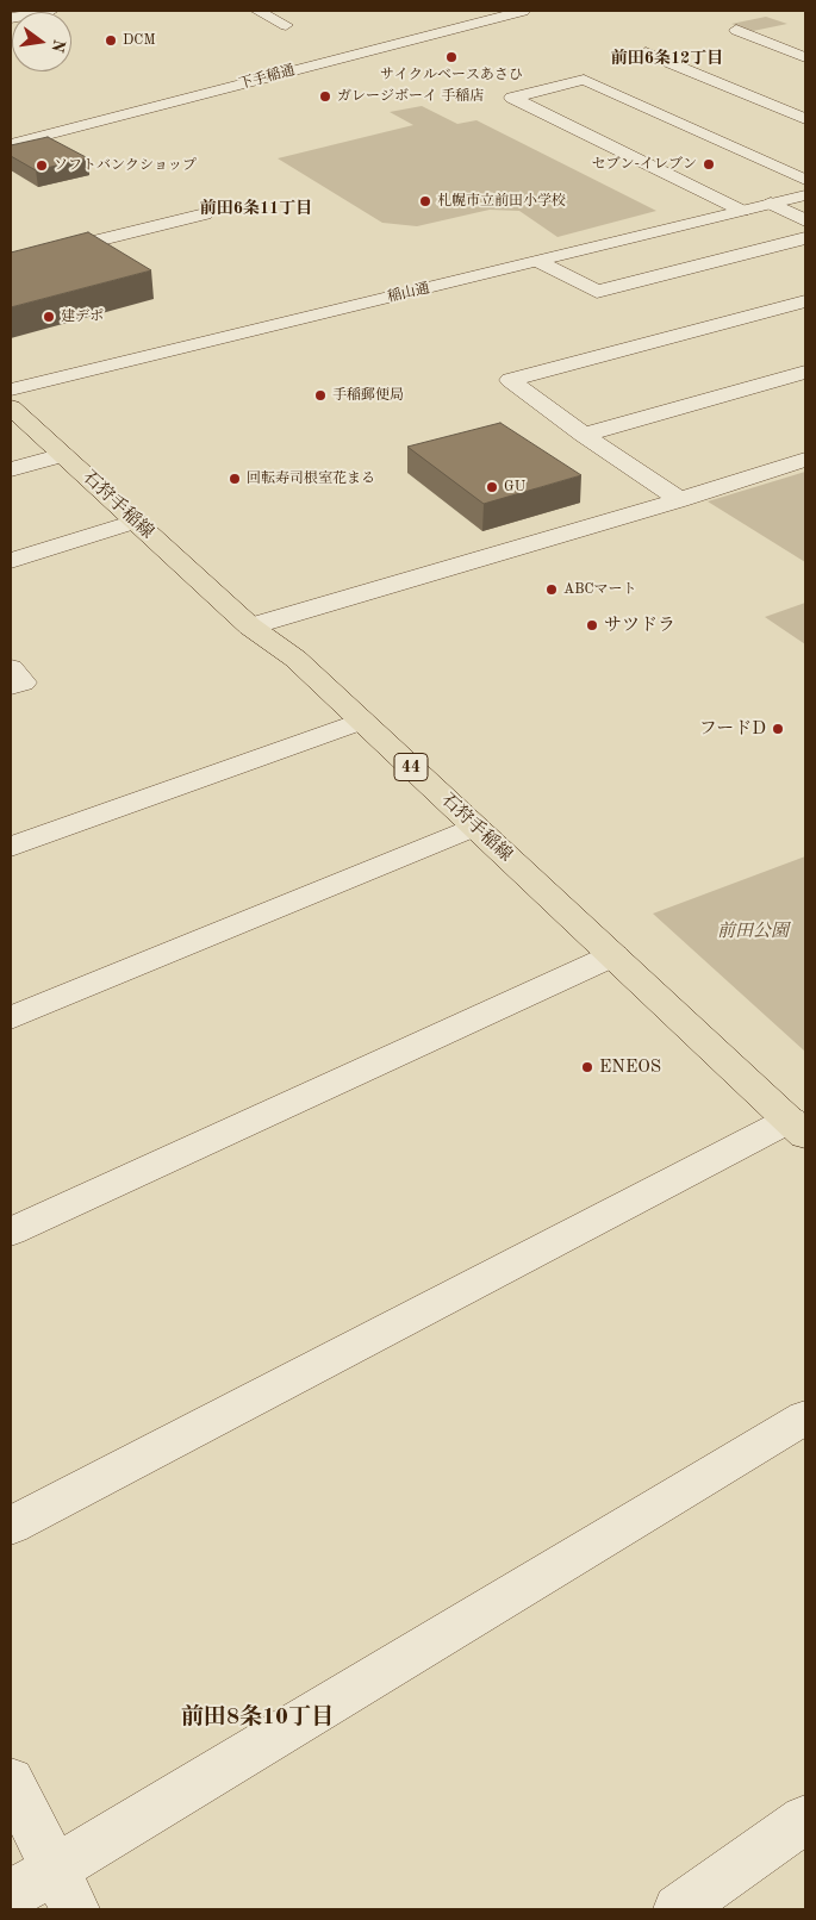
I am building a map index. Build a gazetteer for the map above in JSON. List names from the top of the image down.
{
  "streets": {
    "main road": ["石狩手稲線", "44"],
    "street": ["下手稲通", "稲山通"]
  },
  "districts": ["前田6条12丁目", "前田6条11丁目", "前田8条10丁目"],
  "parks": ["前田公園"],
  "places": [
    "DCM",
    "サイクルベースあさひ",
    "ガレージボーイ 手稲店",
    "セブン-イレブン",
    "ソフトバンクショップ",
    "札幌市立前田小学校",
    "建デポ",
    "手稲郵便局",
    "回転寿司根室花まる",
    "GU",
    "ABCマート",
    "サツドラ",
    "フードD",
    "ENEOS"
  ],
  "north": "right"
}
